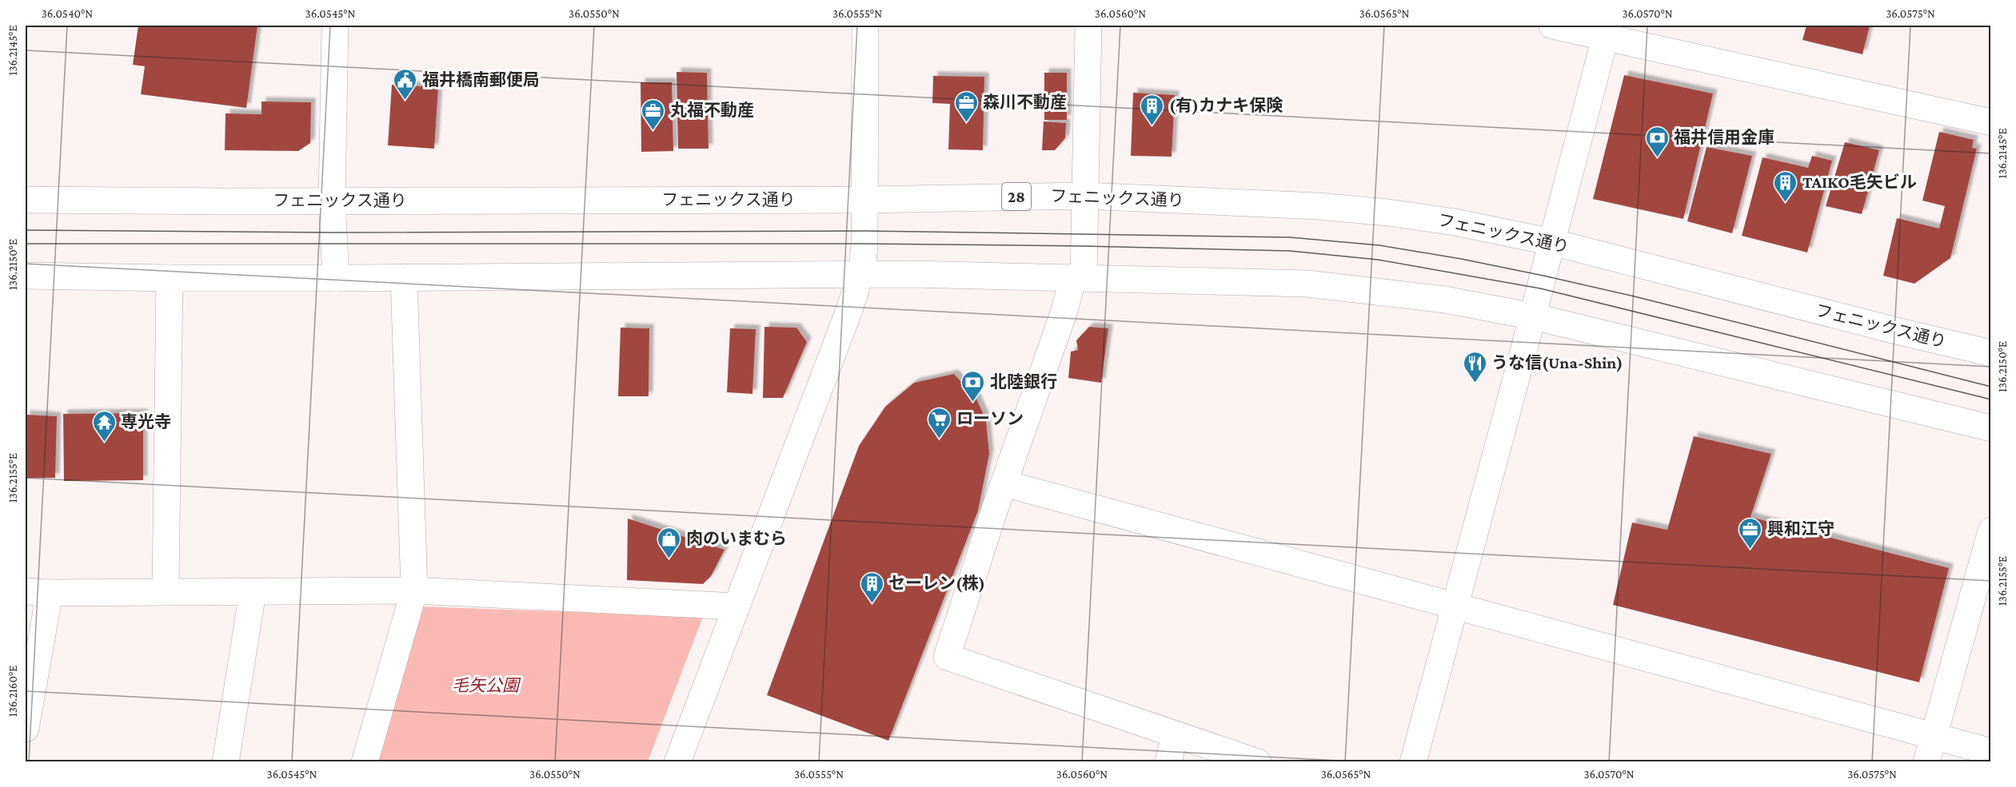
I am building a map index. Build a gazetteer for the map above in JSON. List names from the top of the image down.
{
  "streets": {
    "street": ["28", "フェニックス通り"]
  },
  "parks": ["毛矢公園"],
  "places": {
    "public building": ["福井橋南郵便局"],
    "office": ["森川不動産", "丸福不動産", "興和江守"],
    "building": ["(有)カナキ保険", "TAIKO毛矢ビル", "セーレン(株)"],
    "bank": ["福井信用金庫", "北陸銀行"],
    "restaurant": ["うな信(Una-Shin)"],
    "supermarket": ["ローソン"],
    "temple": ["専光寺"],
    "shop": ["肉のいまむら"]
  },
  "coordinates": [
    "36.0540°N",
    "36.0545°N",
    "36.0550°N",
    "36.0555°N",
    "36.0560°N",
    "36.0565°N",
    "36.0570°N",
    "36.0575°N",
    "136.2145°E",
    "136.2150°E",
    "136.2155°E",
    "136.2160°E"
  ]
}
